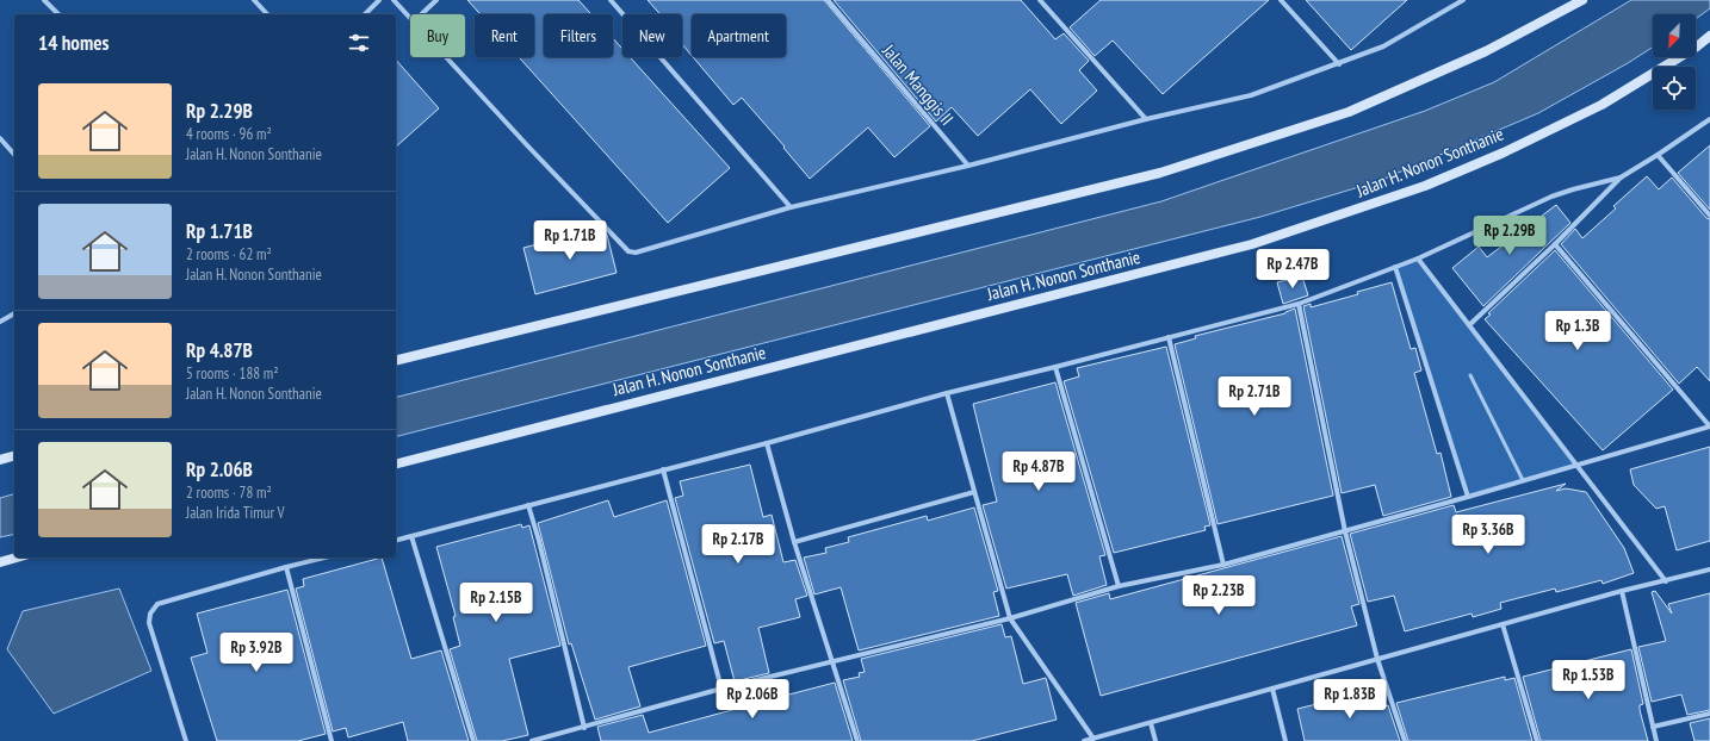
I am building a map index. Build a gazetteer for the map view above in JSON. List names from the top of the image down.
{
  "streets": {
    "street": ["Jalan Manggis II", "Jalan H. Nonon Sonthanie"]
  },
  "north": "bottom left",
  "page": {
    "chip": [
      "Buy",
      "Rent",
      "Filters",
      "New",
      "Apartment"
    ],
    "heading": "14 homes",
    "list": [
      {
        "name": "Rp 2.29B",
        "note": "4 rooms · 96 m² · Jalan H. Nonon Sonthanie"
      },
      {
        "name": "Rp 1.71B",
        "note": "2 rooms · 62 m² · Jalan H. Nonon Sonthanie"
      },
      {
        "name": "Rp 4.87B",
        "note": "5 rooms · 188 m² · Jalan H. Nonon Sonthanie"
      },
      {
        "name": "Rp 2.06B",
        "note": "2 rooms · 78 m² · Jalan Irida Timur V"
      }
    ],
    "price": [
      "Rp 2.29B",
      "Rp 1.71B",
      "Rp 2.47B",
      "Rp 1.3B",
      "Rp 2.71B",
      "Rp 4.87B",
      "Rp 3.36B",
      "Rp 2.17B",
      "Rp 2.23B",
      "Rp 2.15B",
      "Rp 3.92B",
      "Rp 1.53B",
      "Rp 2.06B",
      "Rp 1.83B"
    ]
  }
}
